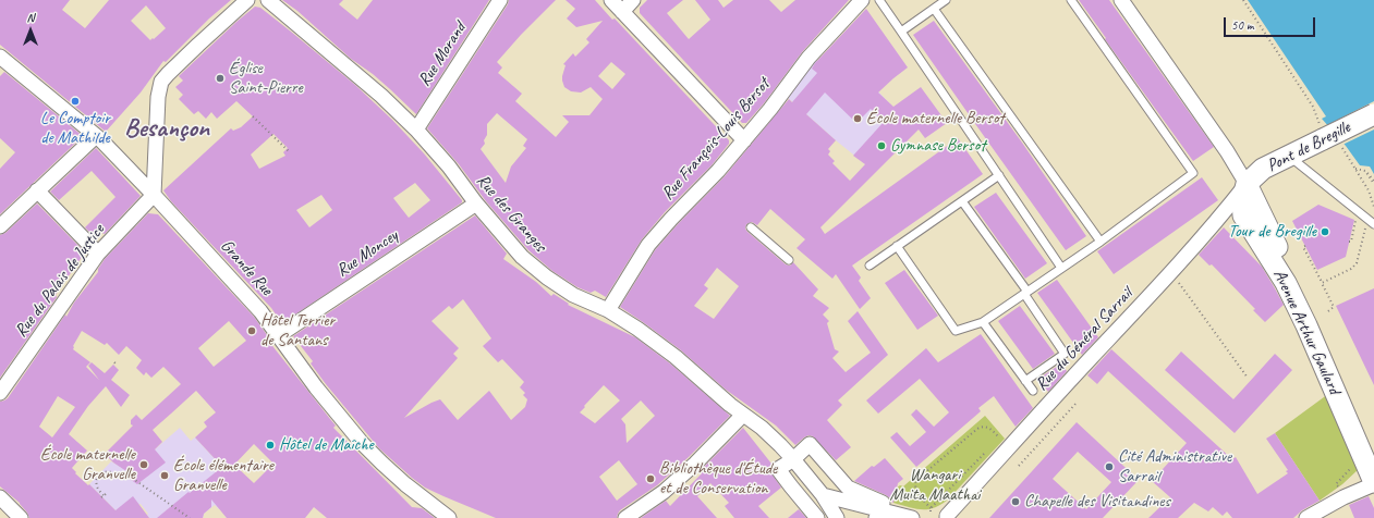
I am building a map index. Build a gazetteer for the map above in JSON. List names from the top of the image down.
{
  "streets": {
    "main road": ["Pont de Bregille", "Avenue Arthur Gaulard"],
    "street": [
      "Rue Morand",
      "Rue François-Louis Bersot",
      "Rue des Granges",
      "Rue Moncey",
      "Grande Rue",
      "Rue du Palais de Justice",
      "Rue du Général Sarrail"
    ]
  },
  "crossings": [
    ["Rue Morand", "Rue des Granges"],
    ["Rue François-Louis Bersot", "Rue des Granges"],
    ["Pont de Bregille", "Avenue Arthur Gaulard"],
    ["Pont de Bregille", "Rue du Général Sarrail"],
    ["Rue des Granges", "Rue Moncey"],
    ["Rue Moncey", "Grande Rue"],
    ["Grande Rue", "Rue du Palais de Justice"],
    ["Avenue Arthur Gaulard", "Rue du Général Sarrail"]
  ],
  "districts": ["Besançon"],
  "parks": ["Wangari Muita Maathai"],
  "places": [
    "Église Saint-Pierre",
    "Le Comptoir de Mathilde",
    "École maternelle Bersot",
    "Gymnase Bersot",
    "Tour de Bregille",
    "Hôtel Terrier de Santans",
    "Hôtel de Maîche",
    "École maternelle Granvelle",
    "Cité Administrative Sarrail",
    "École élémentaire Granvelle",
    "Bibliothèque d'Étude et de Conservation",
    "Chapelle des Visitandines"
  ],
  "scale_bar": "50 m",
  "north": "top"
}
